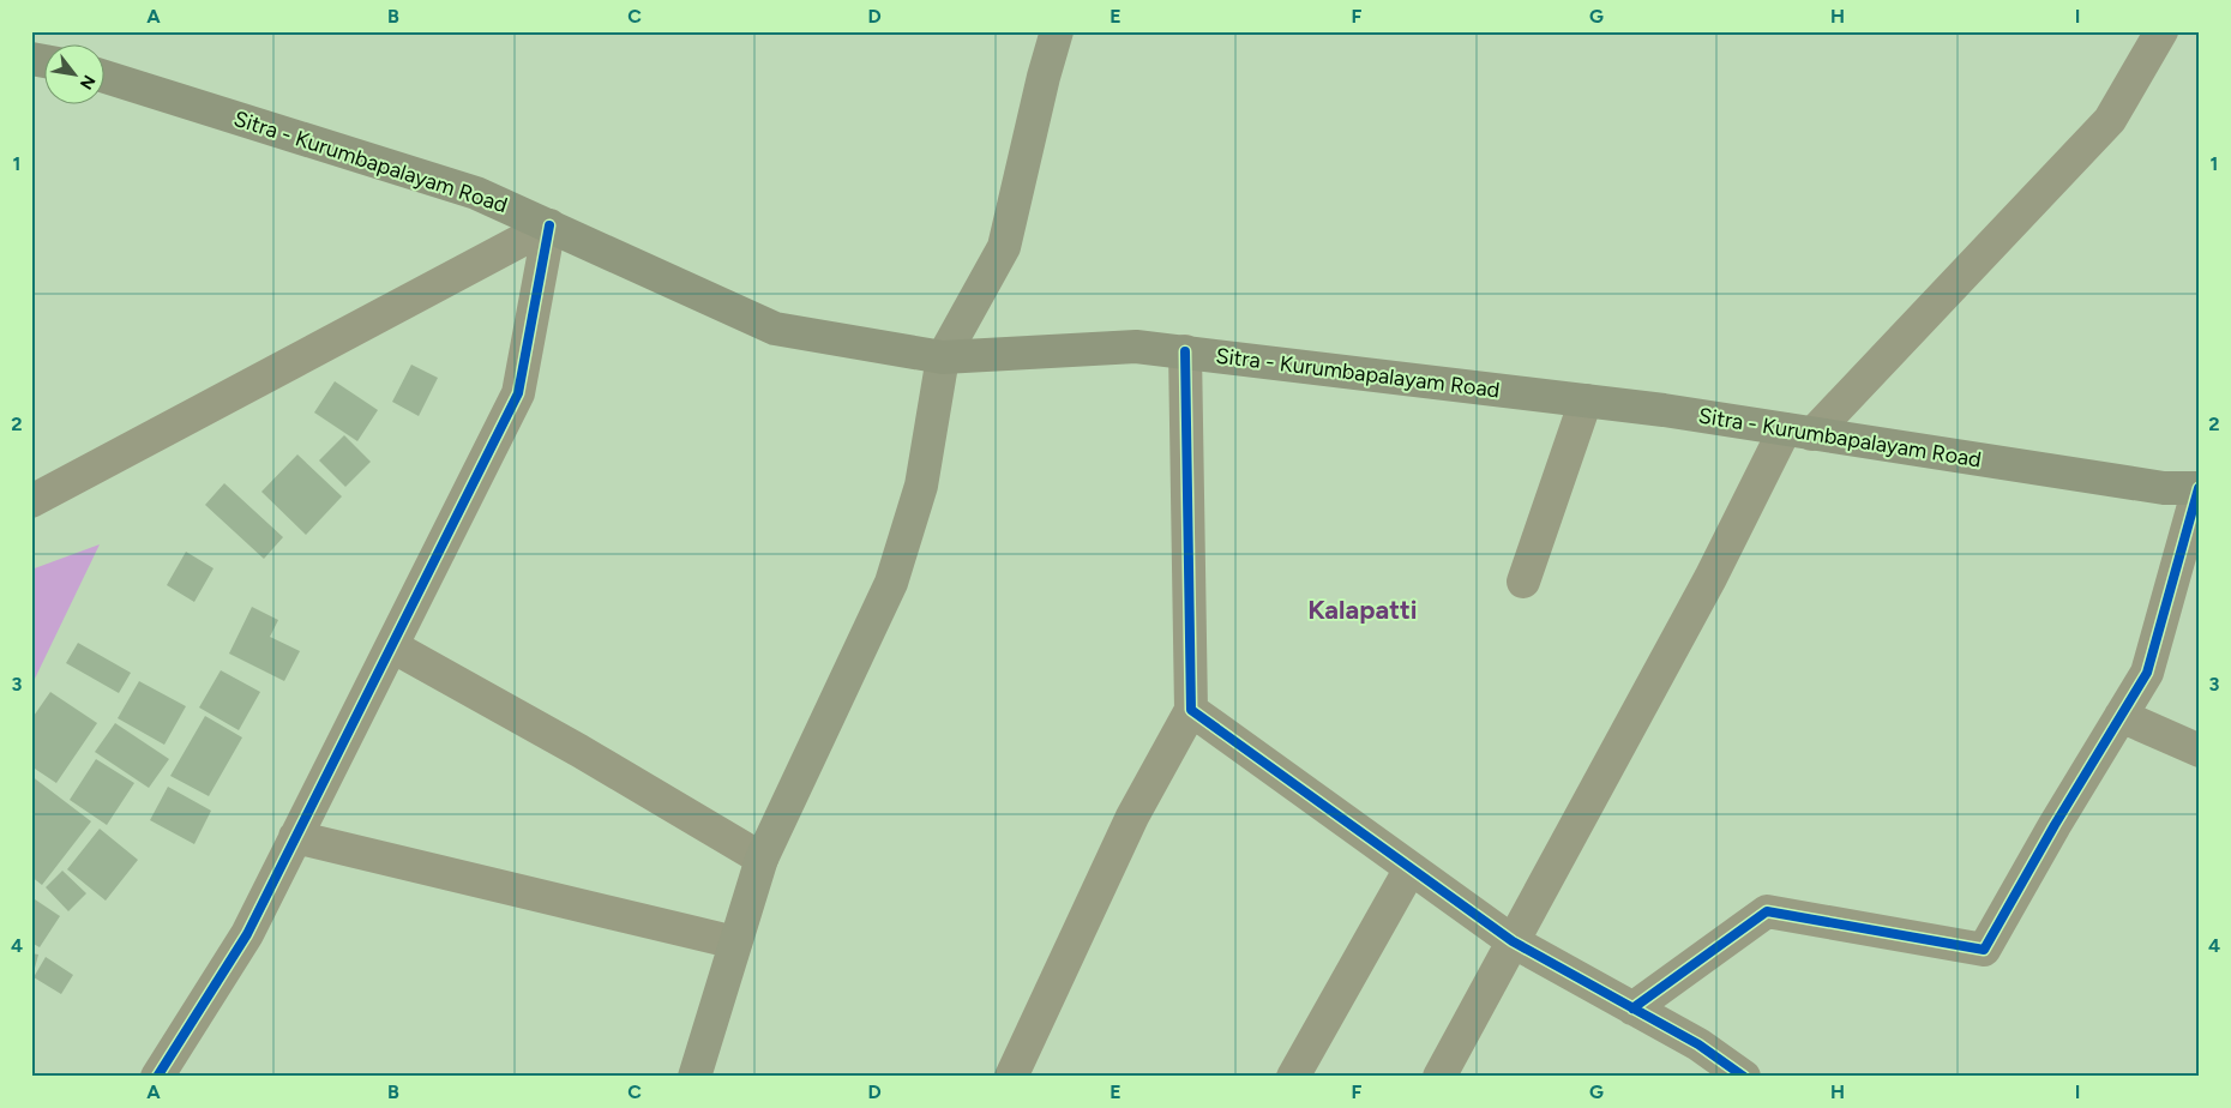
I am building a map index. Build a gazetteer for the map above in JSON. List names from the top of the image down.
{
  "streets": {
    "main road": ["Sitra - Kurumbapalayam Road"]
  },
  "districts": ["Kalapatti"],
  "north": "bottom right",
  "grid": {
    "columns": [
      "A",
      "B",
      "C",
      "D",
      "E",
      "F",
      "G",
      "H",
      "I"
    ],
    "rows": [
      "1",
      "2",
      "3",
      "4"
    ]
  }
}
